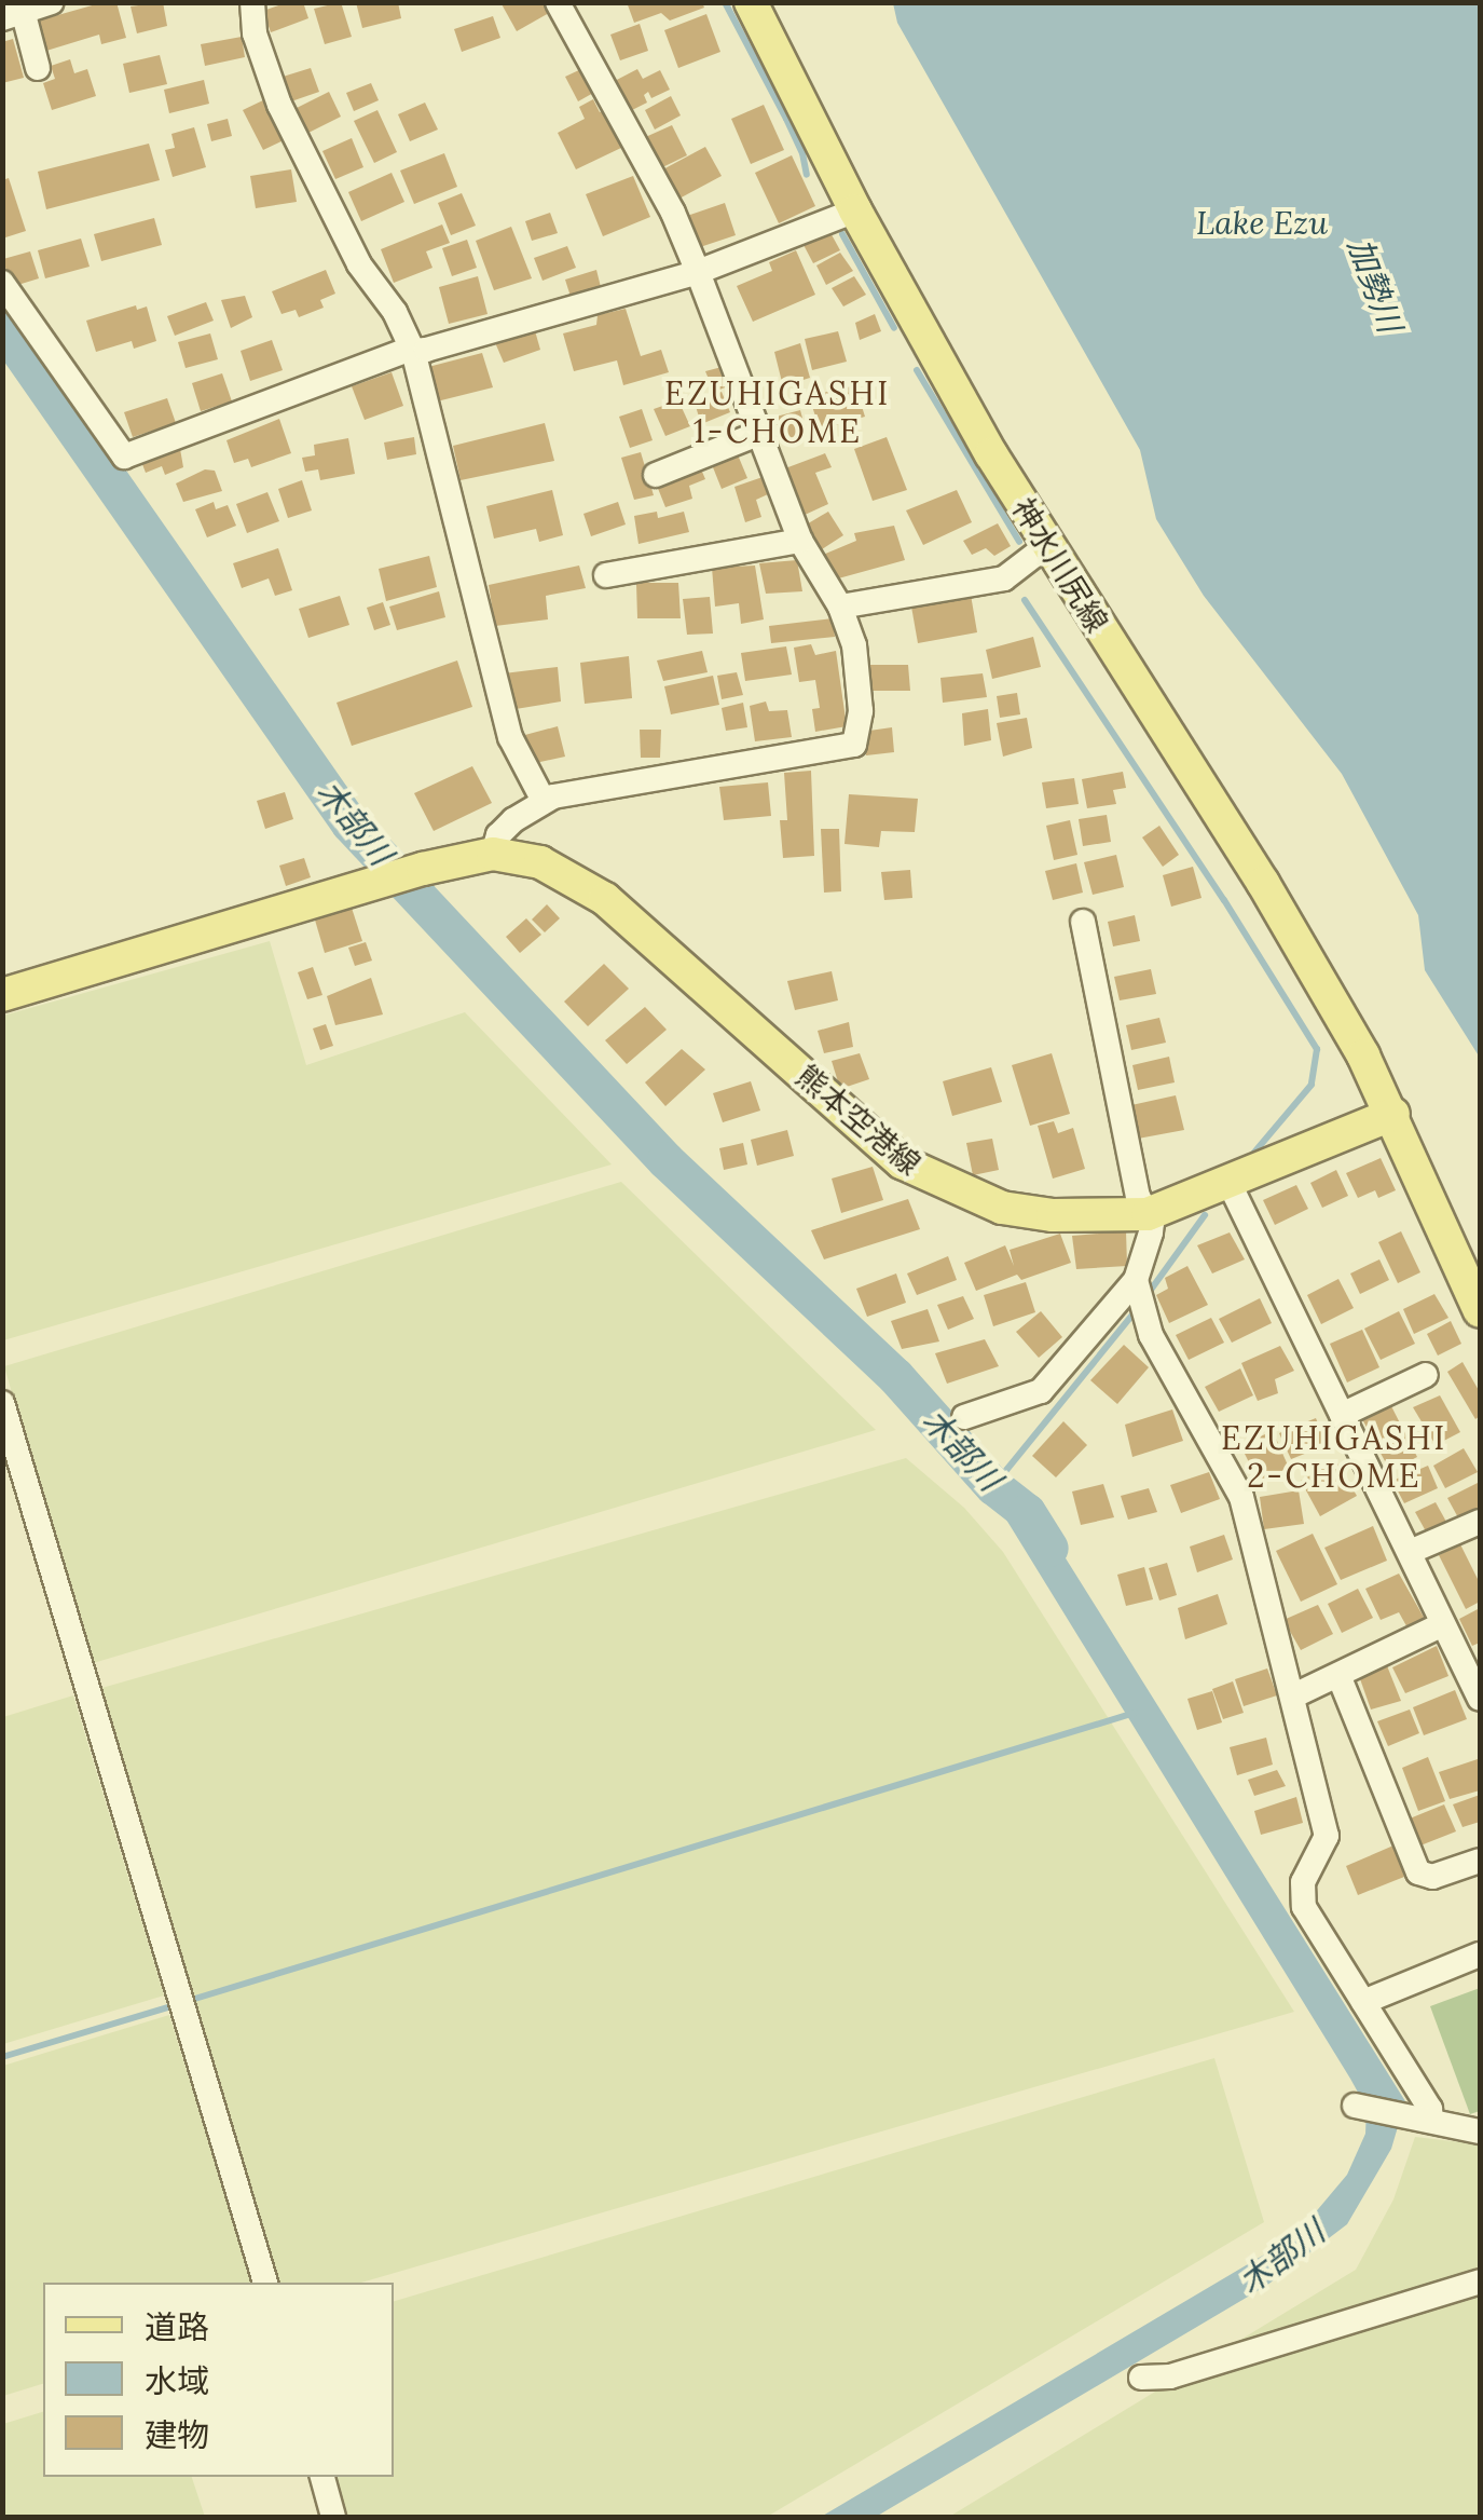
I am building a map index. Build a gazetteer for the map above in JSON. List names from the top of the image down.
{
  "streets": {
    "main road": ["神水川尻線", "熊本空港線"]
  },
  "crossings": [
    ["神水川尻線", "熊本空港線"]
  ],
  "districts": ["EZUHIGASHI 1-CHOME", "EZUHIGASHI 2-CHOME"],
  "water": ["Lake Ezu", "加勢川", "木部川"],
  "legend": ["道路", "水域", "建物"]
}
